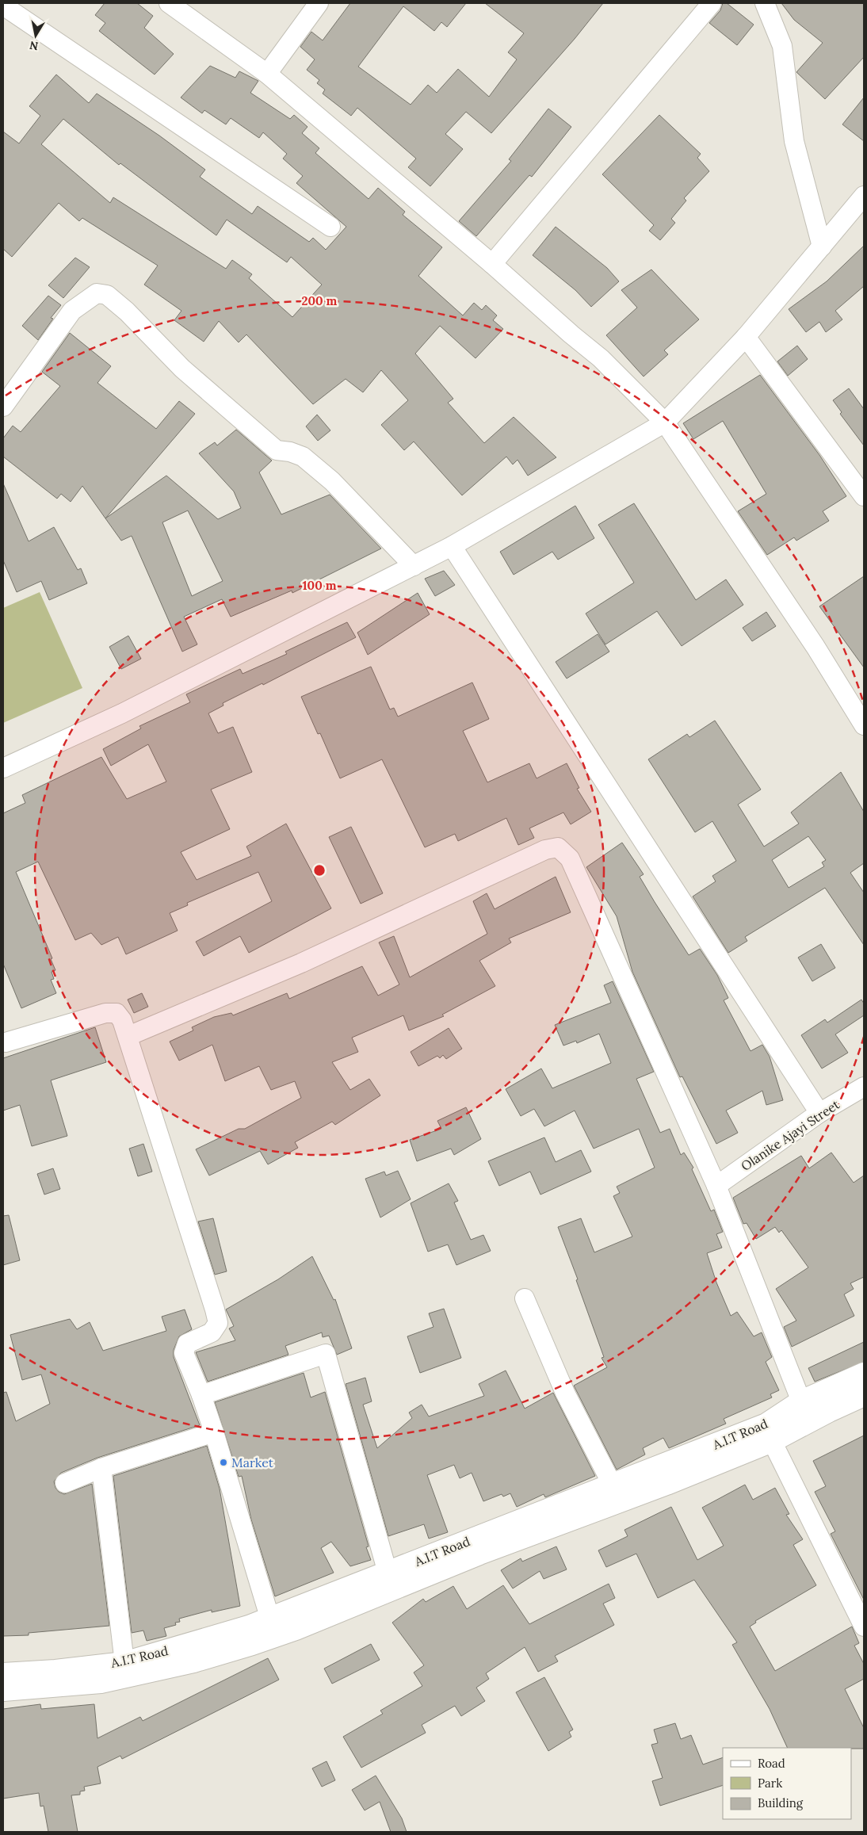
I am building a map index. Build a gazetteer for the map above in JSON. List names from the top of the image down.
{
  "streets": {
    "street": ["Olanike Ajayi Street", "A.I.T Road"]
  },
  "places": ["Market"],
  "legend": ["Road", "Park", "Building"],
  "north": "bottom",
  "rings": ["200 m", "100 m"]
}
